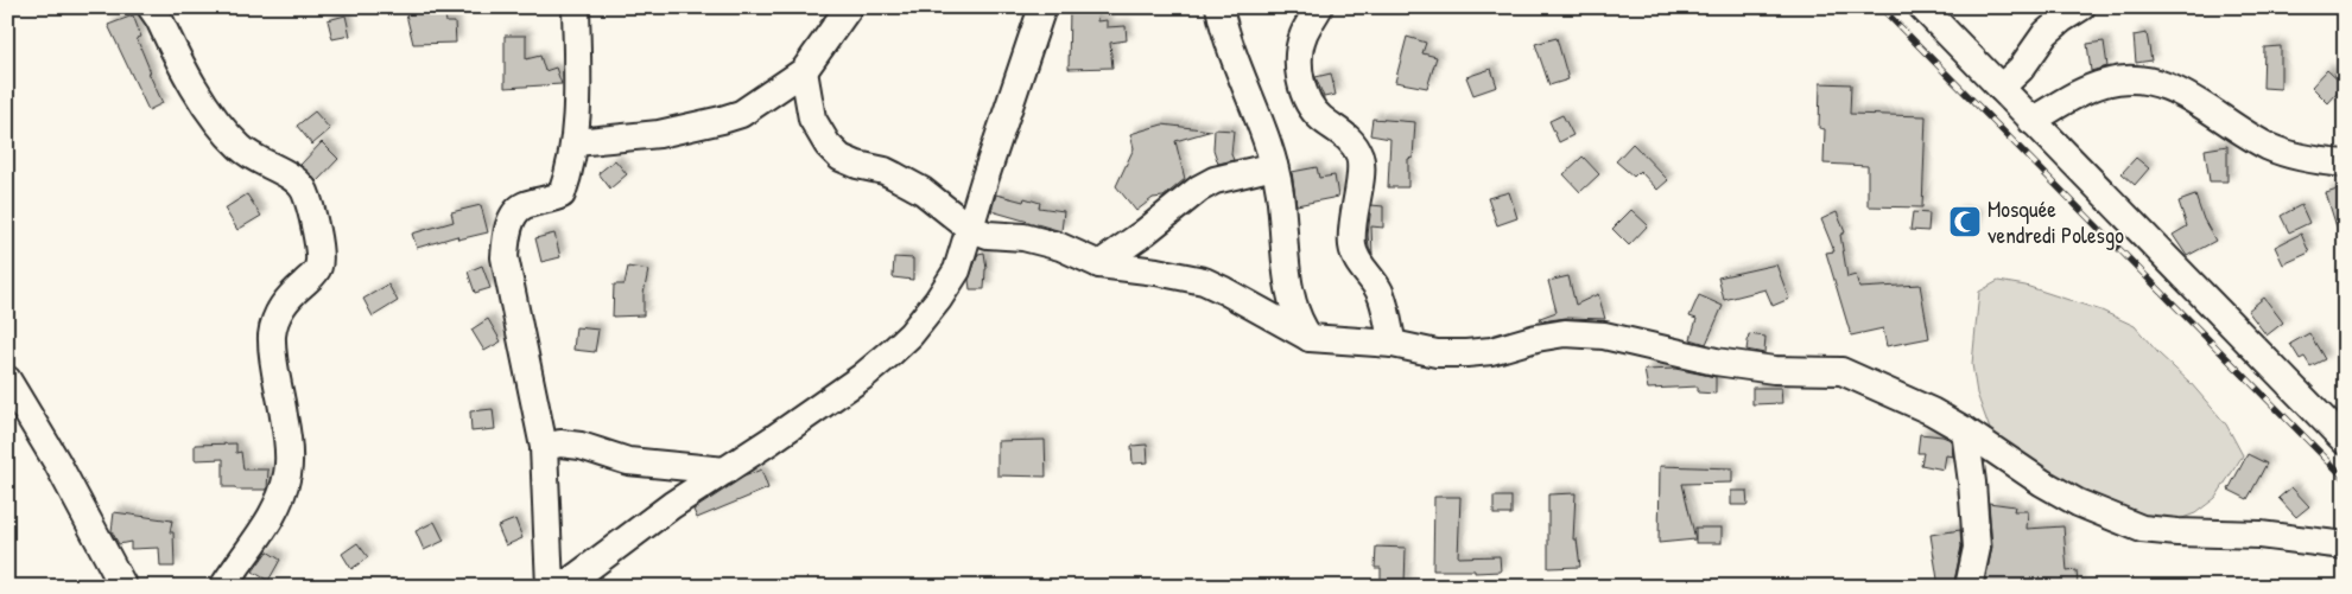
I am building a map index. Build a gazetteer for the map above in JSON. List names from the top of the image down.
{
  "places": {
    "mosque": ["Mosquée vendredi Polesgo"]
  }
}
